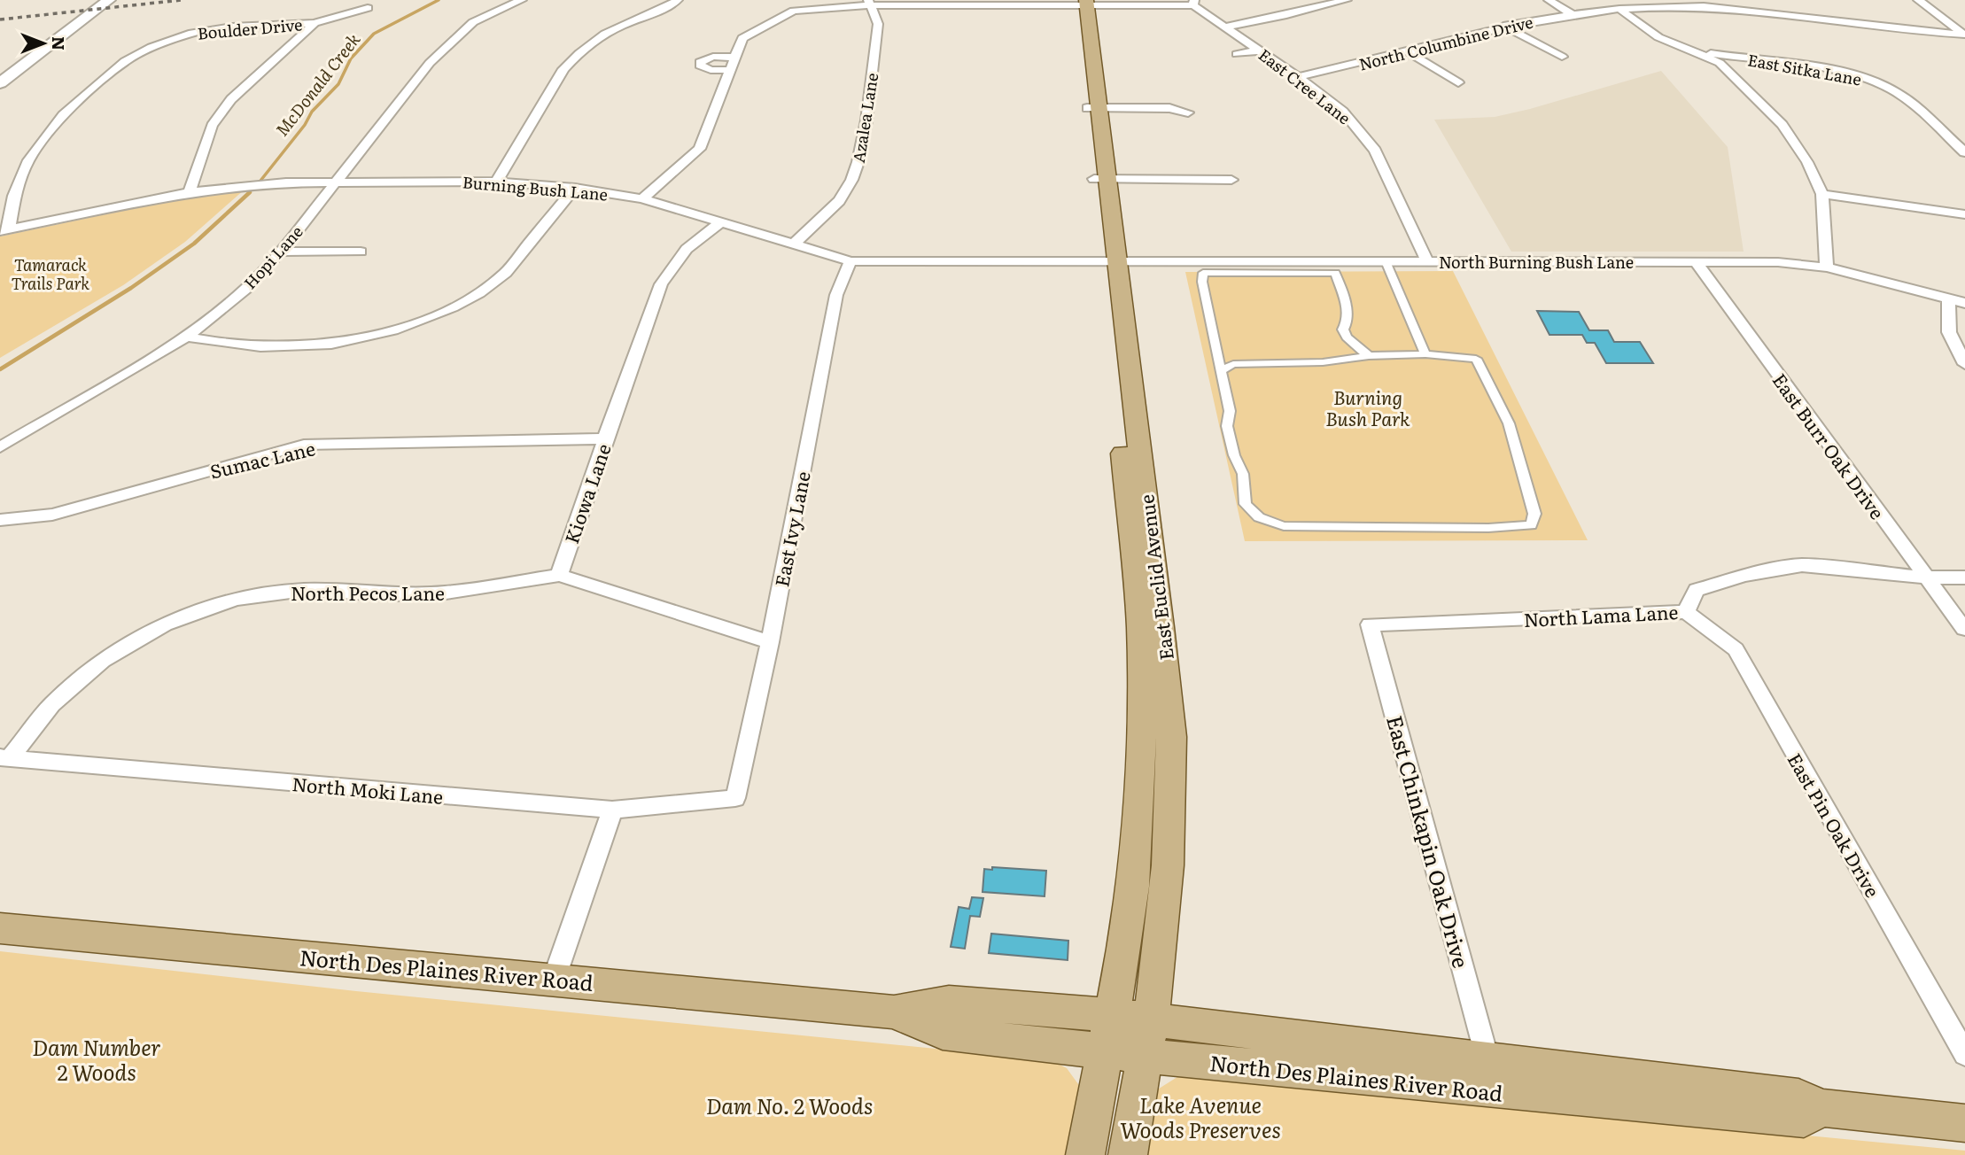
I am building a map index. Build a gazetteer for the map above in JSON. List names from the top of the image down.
{
  "streets": {
    "main road": ["East Euclid Avenue", "North Des Plaines River Road"],
    "street": [
      "Boulder Drive",
      "North Columbine Drive",
      "East Sitka Lane",
      "East Cree Lane",
      "Azalea Lane",
      "Burning Bush Lane",
      "Hopi Lane",
      "North Burning Bush Lane",
      "East Burr Oak Drive",
      "Sumac Lane",
      "Kiowa Lane",
      "East Ivy Lane",
      "North Pecos Lane",
      "North Lama Lane",
      "North Moki Lane",
      "East Pin Oak Drive",
      "East Chinkapin Oak Drive"
    ]
  },
  "crossings": [
    ["Boulder Drive", "Burning Bush Lane"],
    ["North Columbine Drive", "East Cree Lane"],
    ["East Cree Lane", "North Burning Bush Lane"],
    ["Azalea Lane", "Burning Bush Lane"],
    ["Burning Bush Lane", "Hopi Lane"],
    ["Burning Bush Lane", "North Burning Bush Lane"],
    ["Burning Bush Lane", "Kiowa Lane"],
    ["Burning Bush Lane", "East Ivy Lane"],
    ["Burning Bush Lane", "East Euclid Avenue"],
    ["North Burning Bush Lane", "East Burr Oak Drive"],
    ["North Burning Bush Lane", "East Euclid Avenue"],
    ["East Burr Oak Drive", "North Lama Lane"],
    ["Sumac Lane", "Kiowa Lane"],
    ["Kiowa Lane", "North Pecos Lane"],
    ["East Ivy Lane", "North Moki Lane"],
    ["East Euclid Avenue", "North Des Plaines River Road"],
    ["North Pecos Lane", "North Moki Lane"],
    ["North Lama Lane", "East Pin Oak Drive"],
    ["North Lama Lane", "East Chinkapin Oak Drive"],
    ["East Chinkapin Oak Drive", "North Des Plaines River Road"]
  ],
  "water": ["McDonald Creek"],
  "parks": [
    "Tamarack Trails Park",
    "Burning Bush Park",
    "Dam Number 2 Woods",
    "Lake Avenue Woods Preserves",
    "Dam No. 2 Woods"
  ],
  "north": "right"
}
